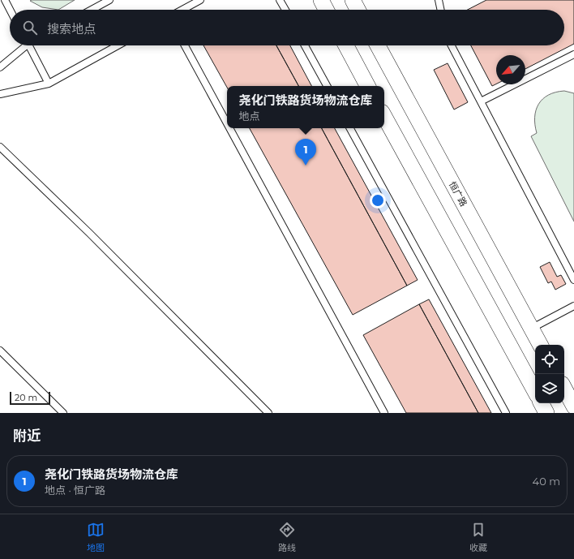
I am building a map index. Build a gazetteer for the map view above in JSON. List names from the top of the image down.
{
  "streets": {
    "street": ["恒广路"]
  },
  "scale_bar": "20 m",
  "north": "bottom left",
  "page": {
    "search": "搜索地点",
    "popup": ["尧化门铁路货场物流仓库", "地点"],
    "pins": "1",
    "scale": "20 m",
    "heading": "附近",
    "list": [
      {
        "mark": "1",
        "name": "尧化门铁路货场物流仓库",
        "note": "地点 · 恒广路",
        "value": "40 m"
      }
    ],
    "nav": ["地图", "路线", "收藏"]
  }
}
